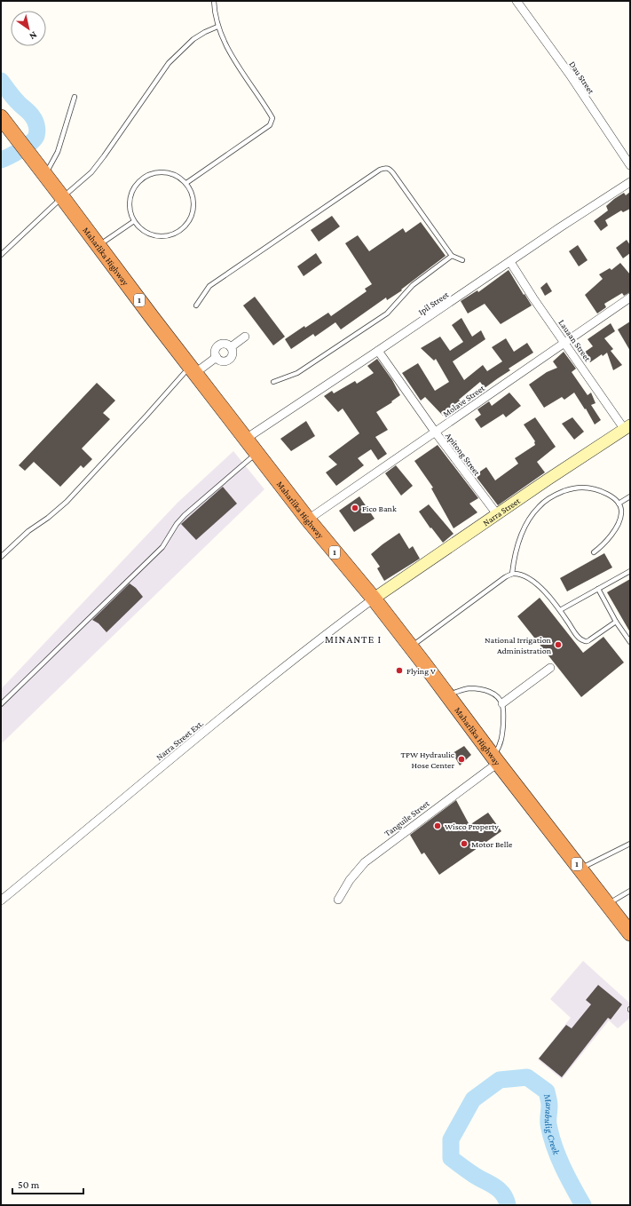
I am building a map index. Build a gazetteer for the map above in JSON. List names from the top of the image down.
{
  "streets": {
    "highway": ["Maharlika Highway", "1"],
    "street": [
      "Dau Street",
      "Ipil Street",
      "Lauaan Street",
      "Molave Street",
      "Apitong Street",
      "Narra Street",
      "Narra Street Ext.",
      "Tanguile Street"
    ]
  },
  "crossings": [
    ["Maharlika Highway", "Ipil Street"],
    ["Maharlika Highway", "Molave Street"],
    ["Maharlika Highway", "Narra Street"],
    ["Maharlika Highway", "Narra Street Ext."],
    ["Maharlika Highway", "Tanguile Street"],
    ["Ipil Street", "Lauaan Street"],
    ["Ipil Street", "Apitong Street"],
    ["Lauaan Street", "Molave Street"],
    ["Lauaan Street", "Narra Street"],
    ["Molave Street", "Apitong Street"],
    ["Apitong Street", "Narra Street"],
    ["Narra Street", "Narra Street Ext."]
  ],
  "districts": ["MINANTE I"],
  "water": ["Marabulig Creek"],
  "places": [
    "Fico Bank",
    "National Irrigation Administration",
    "Flying V",
    "TPW Hydraulic Hose Center",
    "Wisco Property",
    "Motor Belle"
  ],
  "scale_bar": "50 m",
  "north": "bottom right"
}
